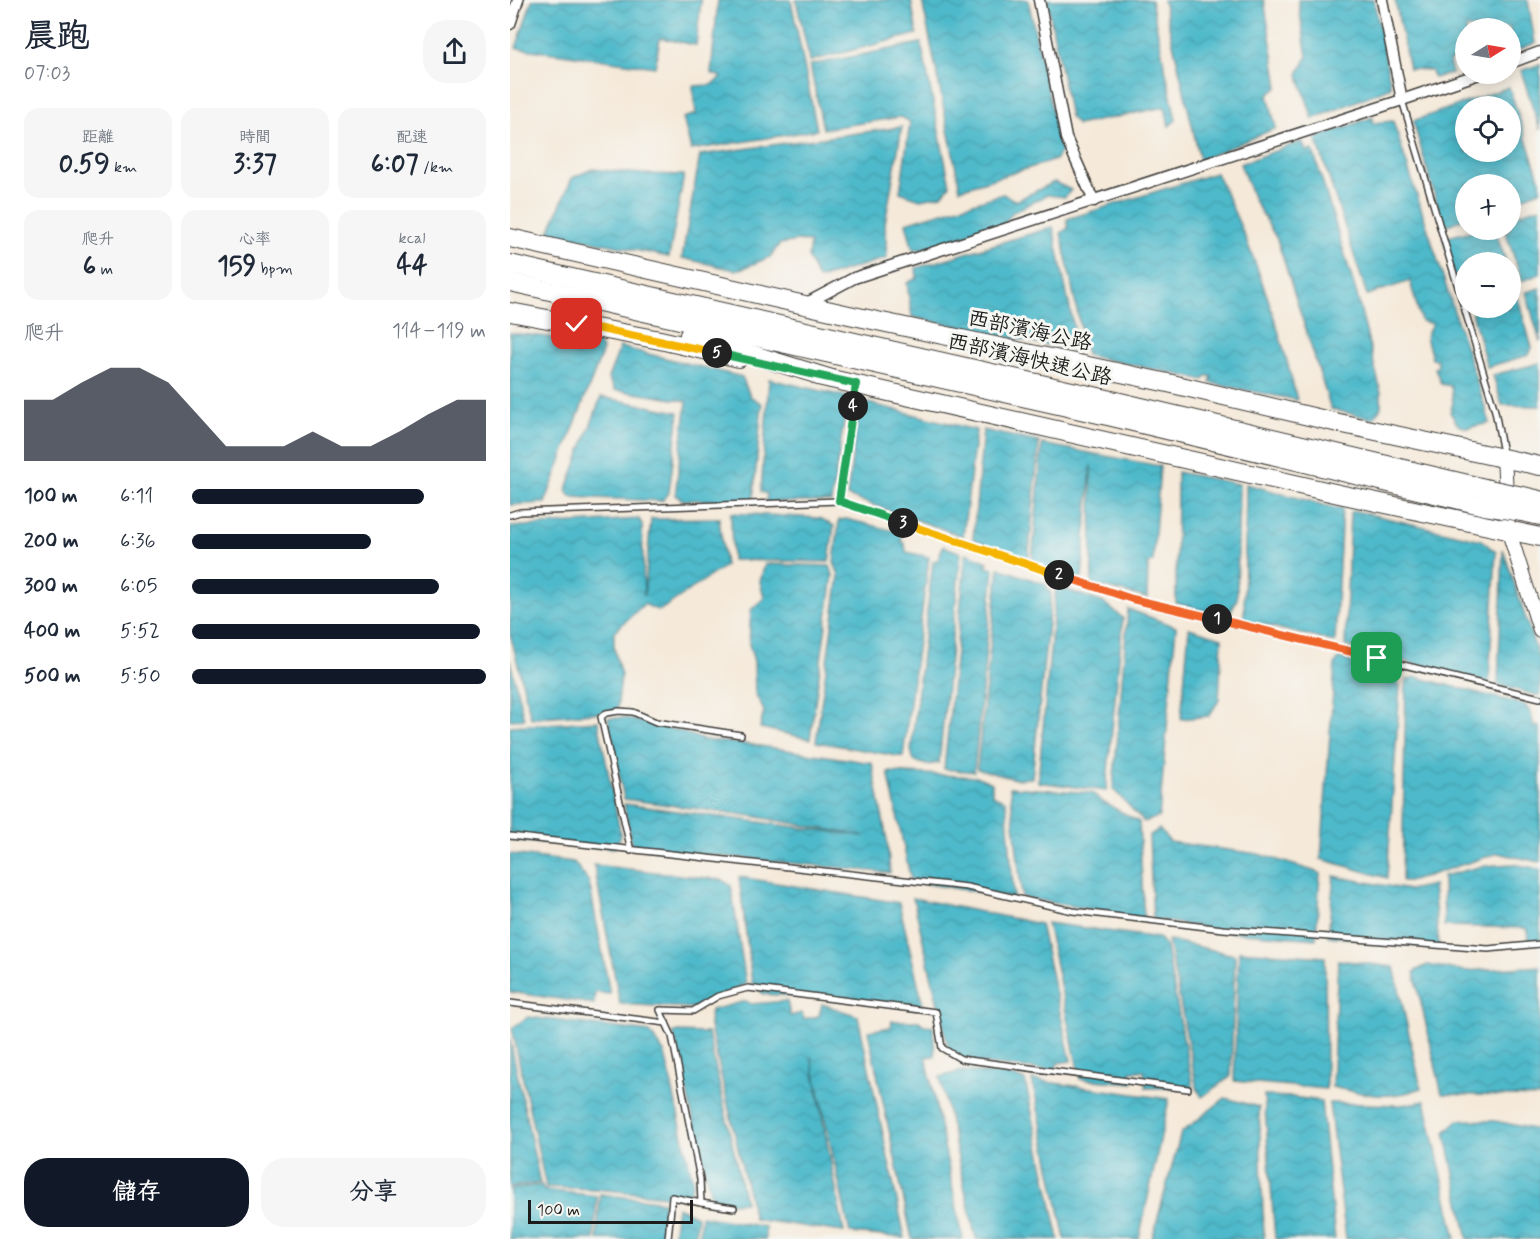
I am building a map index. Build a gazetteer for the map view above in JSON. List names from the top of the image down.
{
  "streets": {
    "main road": ["西部濱海公路", "西部濱海快速公路"]
  },
  "scale_bar": "100 m",
  "north": "right",
  "page": {
    "heading": ["晨跑", "07:03"],
    "map_buttons": ["+", "−"],
    "stats": [
      ["距離", "0.59 km"],
      ["時間", "3:37"],
      ["配速", "6:07 /km"],
      ["爬升", "6 m"],
      ["心率", "159 bpm"],
      ["kcal", "44"]
    ],
    "chart": ["爬升", "114–119 m"],
    "pins": [
      "5",
      "4",
      "3",
      "2",
      "1"
    ],
    "list": [
      {
        "name": "100 m",
        "note": "6:11"
      },
      {
        "name": "200 m",
        "note": "6:36"
      },
      {
        "name": "300 m",
        "note": "6:05"
      },
      {
        "name": "400 m",
        "note": "5:52"
      },
      {
        "name": "500 m",
        "note": "5:50"
      }
    ],
    "buttons": ["儲存", "分享"],
    "scale": "100 m"
  }
}
